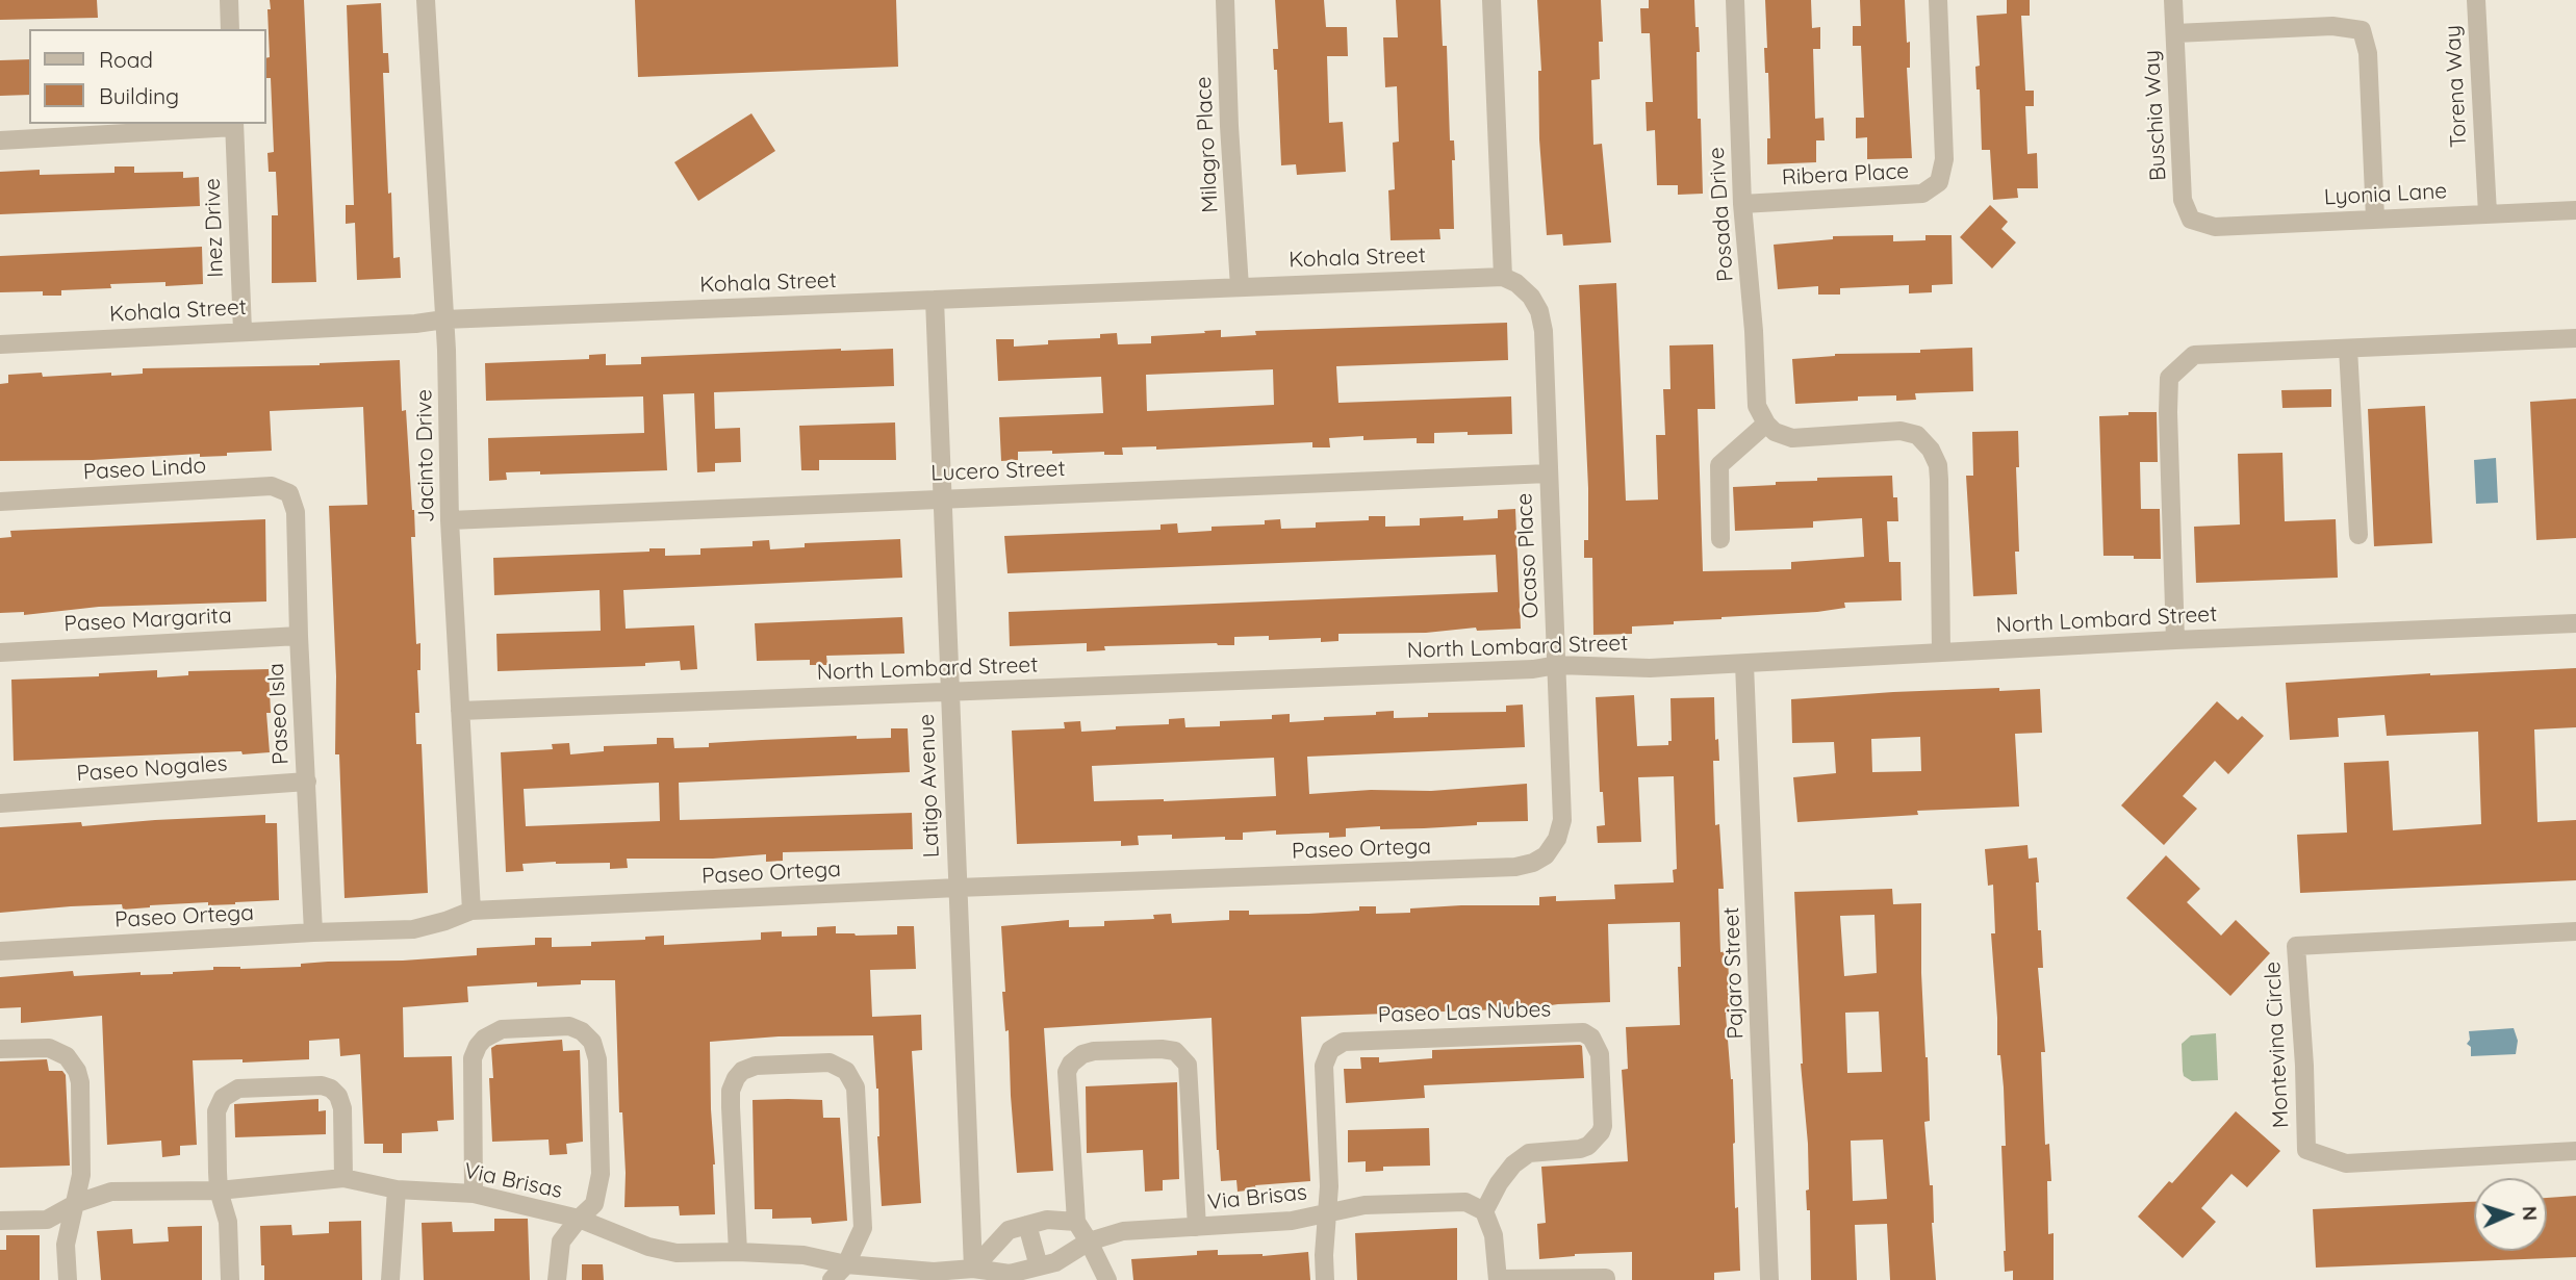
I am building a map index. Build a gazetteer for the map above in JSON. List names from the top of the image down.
{
  "streets": {
    "street": [
      "Torena Way",
      "Buschia Way",
      "Milagro Place",
      "Ribera Place",
      "Lyonia Lane",
      "Posada Drive",
      "Inez Drive",
      "Kohala Street",
      "Jacinto Drive",
      "Paseo Lindo",
      "Lucero Street",
      "Ocaso Place",
      "Paseo Margarita",
      "North Lombard Street",
      "Paseo Isla",
      "Paseo Nogales",
      "Latigo Avenue",
      "Paseo Ortega",
      "Pajaro Street",
      "Paseo Las Nubes",
      "Montevina Circle",
      "Via Brisas"
    ]
  },
  "crossings": [
    ["Torena Way", "Lyonia Lane"],
    ["Buschia Way", "Lyonia Lane"],
    ["Milagro Place", "Kohala Street"],
    ["Ribera Place", "Posada Drive"],
    ["Inez Drive", "Kohala Street"],
    ["Kohala Street", "Jacinto Drive"],
    ["Kohala Street", "Ocaso Place"],
    ["Kohala Street", "Latigo Avenue"],
    ["Jacinto Drive", "Lucero Street"],
    ["Jacinto Drive", "North Lombard Street"],
    ["Jacinto Drive", "Paseo Ortega"],
    ["Paseo Lindo", "Paseo Isla"],
    ["Lucero Street", "Ocaso Place"],
    ["Lucero Street", "Latigo Avenue"],
    ["Ocaso Place", "North Lombard Street"],
    ["Ocaso Place", "Paseo Ortega"],
    ["Paseo Margarita", "Paseo Isla"],
    ["North Lombard Street", "Latigo Avenue"],
    ["North Lombard Street", "Pajaro Street"],
    ["Paseo Isla", "Paseo Nogales"],
    ["Paseo Isla", "Paseo Ortega"],
    ["Latigo Avenue", "Paseo Ortega"],
    ["Latigo Avenue", "Via Brisas"],
    ["Paseo Las Nubes", "Via Brisas"]
  ],
  "legend": ["Road", "Building"],
  "north": "right"
}
